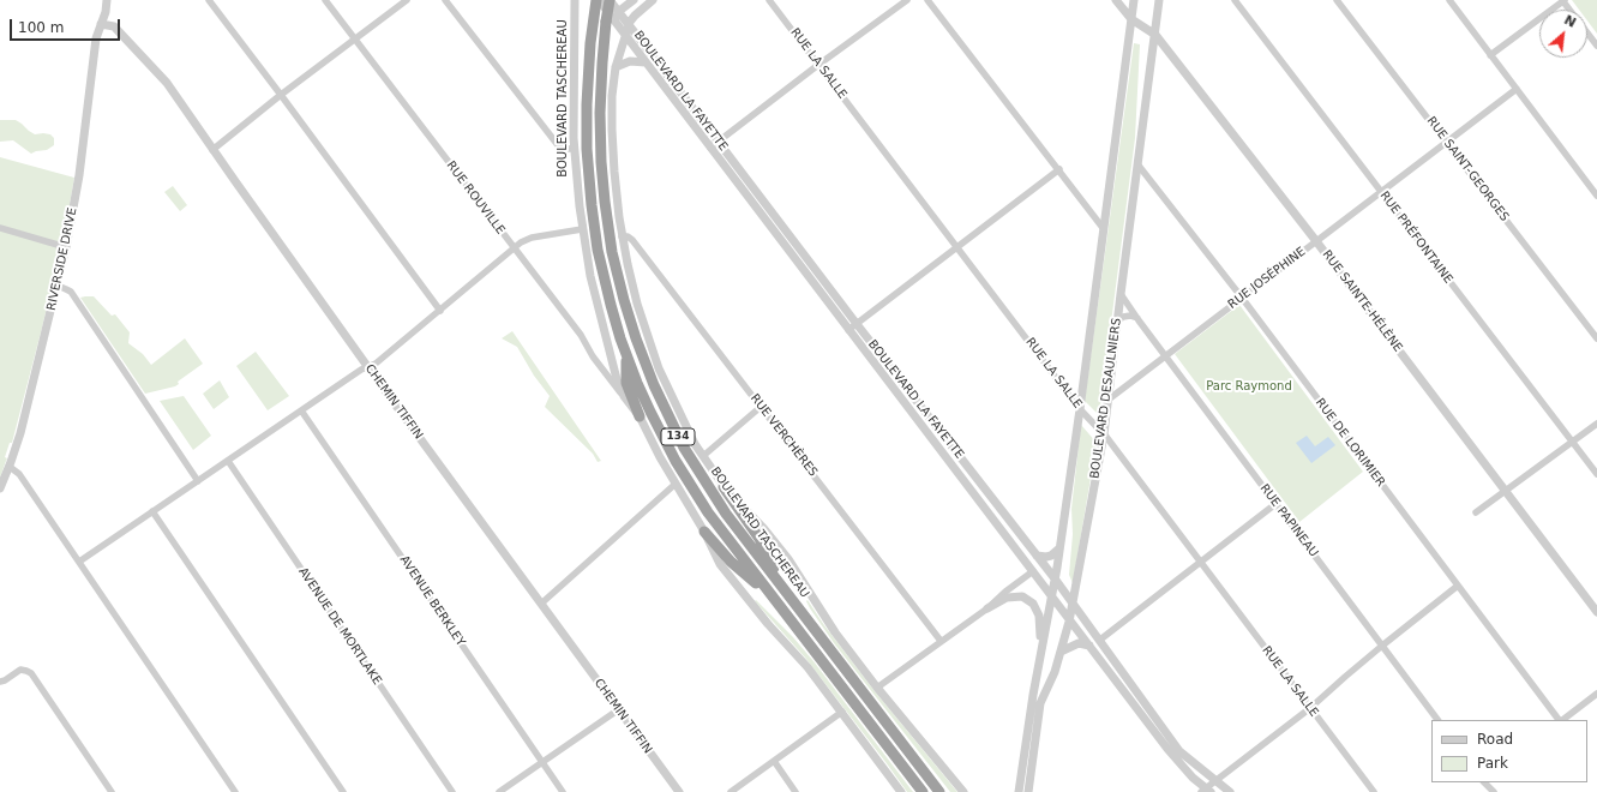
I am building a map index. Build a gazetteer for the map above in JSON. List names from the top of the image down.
{
  "streets": {
    "highway": ["BOULEVARD TASCHEREAU", "134"],
    "street": [
      "RUE LA SALLE",
      "BOULEVARD LA FAYETTE",
      "RUE SAINT-GEORGES",
      "RUE ROUVILLE",
      "RUE PRÉFONTAINE",
      "RIVERSIDE DRIVE",
      "RUE JOSÉPHINE",
      "RUE SAINTE-HÉLÈNE",
      "BOULEVARD DESAULNIERS",
      "CHEMIN TIFFIN",
      "RUE VERCHÈRES",
      "RUE DE LORIMIER",
      "RUE PAPINEAU",
      "AVENUE BERKLEY",
      "AVENUE DE MORTLAKE"
    ]
  },
  "crossings": [
    ["RUE LA SALLE", "BOULEVARD DESAULNIERS"],
    ["BOULEVARD LA FAYETTE", "BOULEVARD TASCHEREAU"],
    ["BOULEVARD LA FAYETTE", "BOULEVARD DESAULNIERS"],
    ["BOULEVARD TASCHEREAU", "RUE ROUVILLE"],
    ["BOULEVARD TASCHEREAU", "RUE VERCHÈRES"],
    ["RUE SAINT-GEORGES", "RUE JOSÉPHINE"],
    ["RUE PRÉFONTAINE", "RUE JOSÉPHINE"],
    ["RIVERSIDE DRIVE", "CHEMIN TIFFIN"],
    ["RUE JOSÉPHINE", "RUE SAINTE-HÉLÈNE"],
    ["RUE JOSÉPHINE", "BOULEVARD DESAULNIERS"],
    ["RUE JOSÉPHINE", "RUE DE LORIMIER"],
    ["RUE JOSÉPHINE", "RUE PAPINEAU"],
    ["RUE SAINTE-HÉLÈNE", "BOULEVARD DESAULNIERS"],
    ["BOULEVARD DESAULNIERS", "RUE DE LORIMIER"],
    ["BOULEVARD DESAULNIERS", "RUE PAPINEAU"]
  ],
  "parks": ["Parc Raymond"],
  "legend": ["Road", "Park"],
  "scale_bar": "100 m",
  "north": "top right"
}
